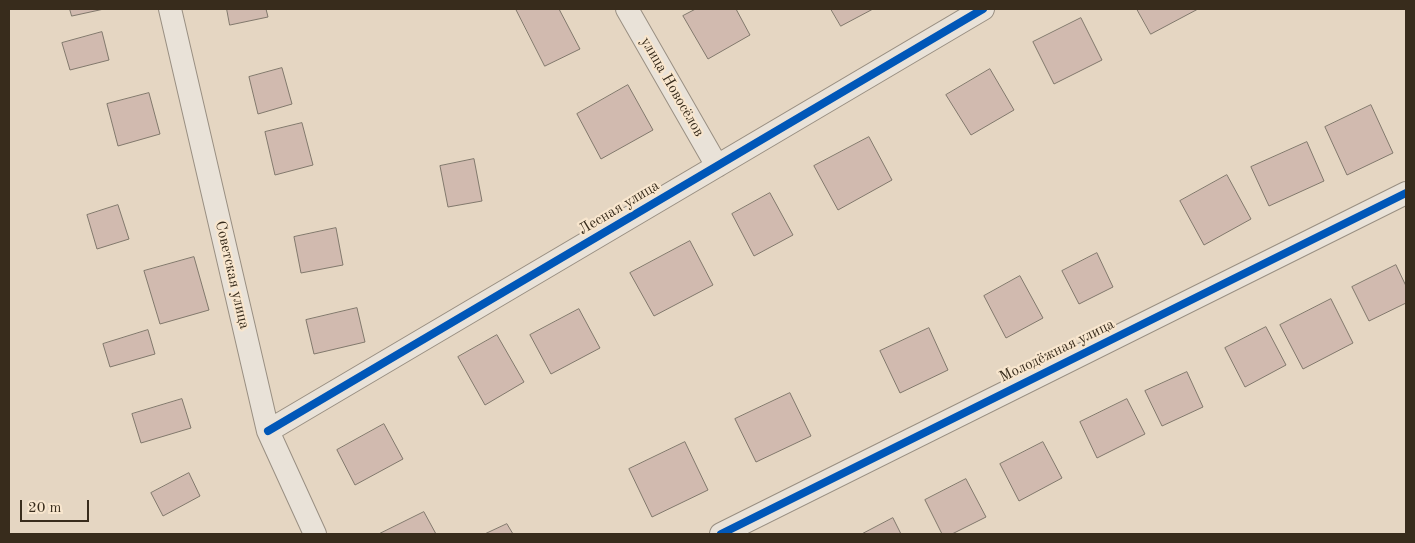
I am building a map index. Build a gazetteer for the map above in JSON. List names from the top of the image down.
{
  "streets": {
    "street": [
      "улица Новосёлов",
      "Лесная улица",
      "Советская улица",
      "Молодёжная улица"
    ]
  },
  "crossings": [
    ["улица Новосёлов", "Лесная улица"],
    ["Лесная улица", "Советская улица"]
  ],
  "scale_bar": "20 m"
}
